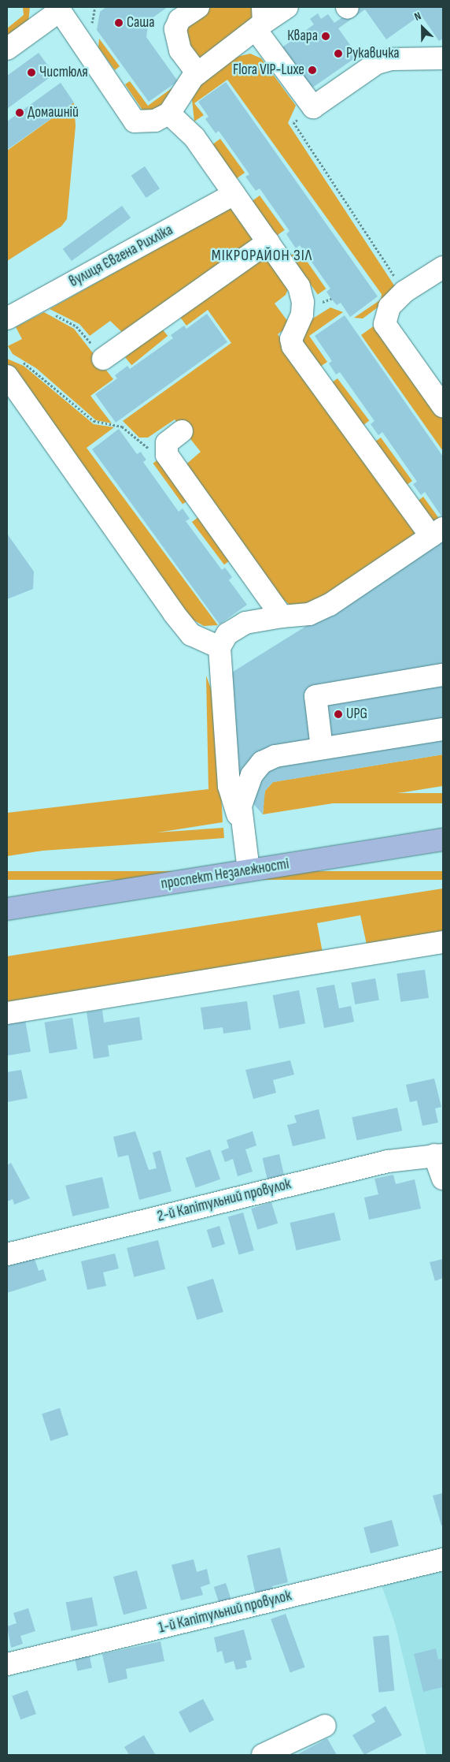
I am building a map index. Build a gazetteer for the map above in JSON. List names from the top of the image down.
{
  "streets": {
    "main road": ["проспект Незалежності"],
    "street": ["вулиця Євгена Рихліка", "2-й Капітульний провулок", "1-й Капітульний провулок"]
  },
  "districts": ["МІКРОРАЙОН ЗІЛ"],
  "places": [
    "Саша",
    "Квара",
    "Рукавичка",
    "Flora VIP-Luxe",
    "Чистюля",
    "Домашній",
    "UPG"
  ],
  "north": "top left"
}
